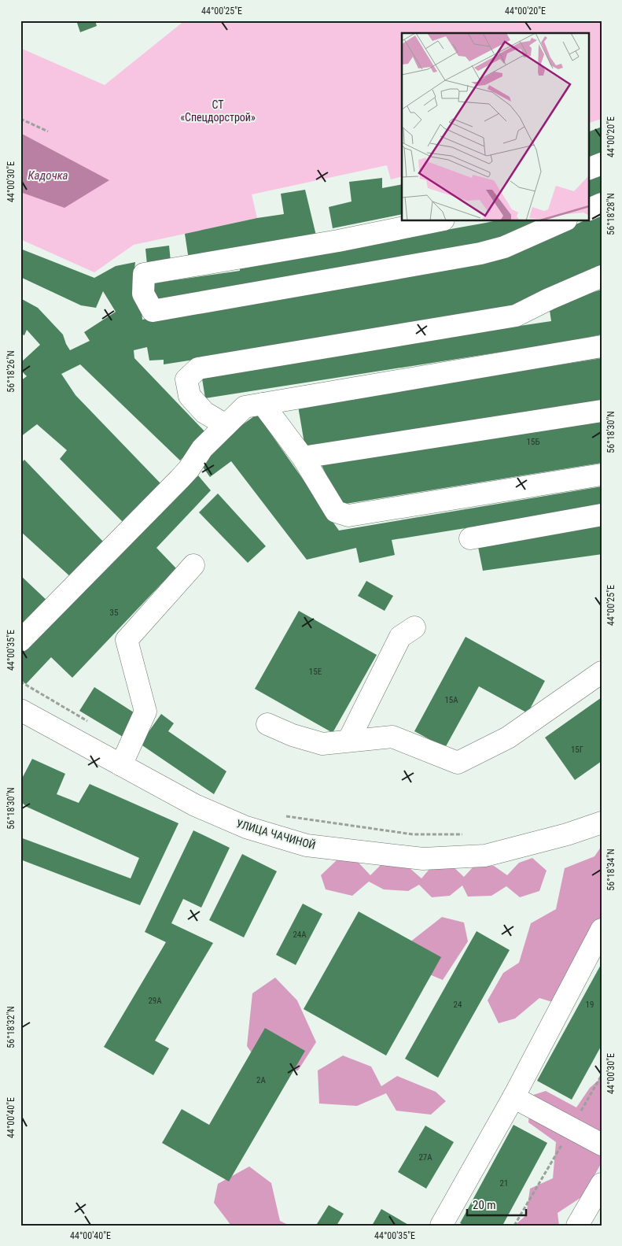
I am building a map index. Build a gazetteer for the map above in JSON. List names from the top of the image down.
{
  "streets": {
    "street": ["УЛИЦА ЧАЧИНОЙ"]
  },
  "water": ["Кадочка"],
  "parks": ["СТ «Спецдорстрой»"],
  "house_numbers": [
    "15Б",
    "35",
    "15Е",
    "15А",
    "15Г",
    "24А",
    "29А",
    "24",
    "19",
    "2А",
    "27А",
    "21"
  ],
  "scale_bar": "20 m",
  "coordinates": [
    "44°00'25\"E",
    "44°00'20\"E",
    "44°00'30\"E",
    "56°18'28\"N",
    "56°18'26\"N",
    "56°18'30\"N",
    "44°00'35\"E",
    "56°18'34\"N",
    "56°18'32\"N",
    "44°00'40\"E"
  ]
}
